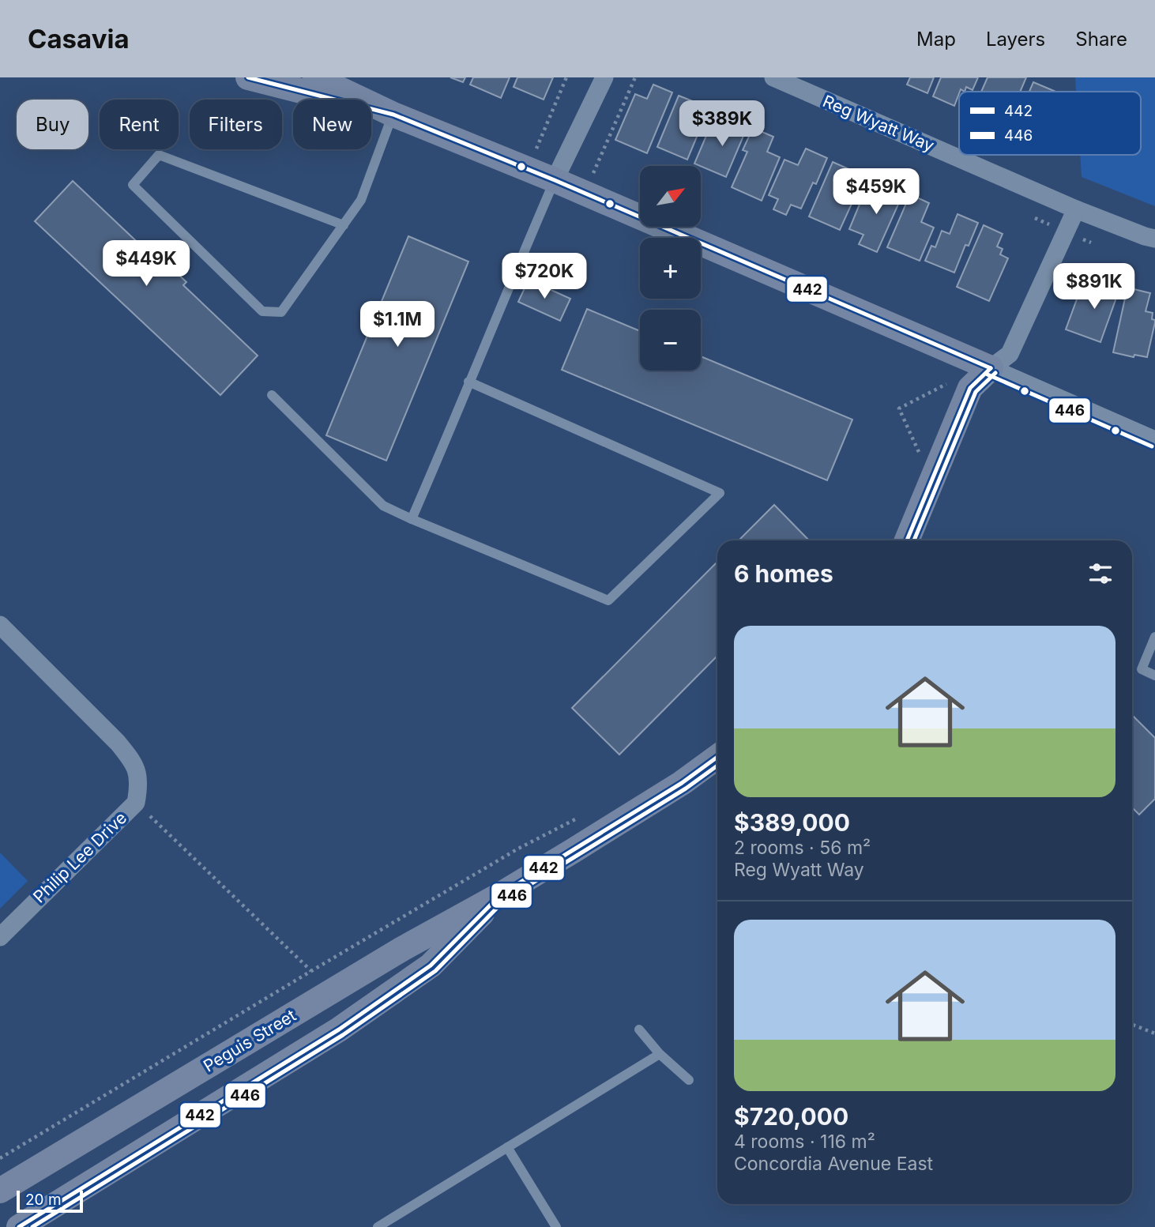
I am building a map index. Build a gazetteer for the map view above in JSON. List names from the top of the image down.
{
  "streets": {
    "street": ["Reg Wyatt Way", "Philip Lee Drive", "Peguis Street"]
  },
  "lines": ["transit line 442", "transit line 446"],
  "legend": ["442", "446"],
  "scale_bar": "20 m",
  "north": "top right",
  "page": {
    "header": "Casavia",
    "nav": ["Map", "Layers", "Share"],
    "chip": [
      "Buy",
      "Rent",
      "Filters",
      "New"
    ],
    "price": [
      "$389K",
      "$459K",
      "$449K",
      "$720K",
      "$891K",
      "$1.1M"
    ],
    "map_buttons": ["+", "−"],
    "heading": "6 homes",
    "list": [
      {
        "name": "$389,000",
        "note": "2 rooms · 56 m² · Reg Wyatt Way"
      },
      {
        "name": "$720,000",
        "note": "4 rooms · 116 m² · Concordia Avenue East"
      }
    ],
    "scale": "20 m"
  }
}
